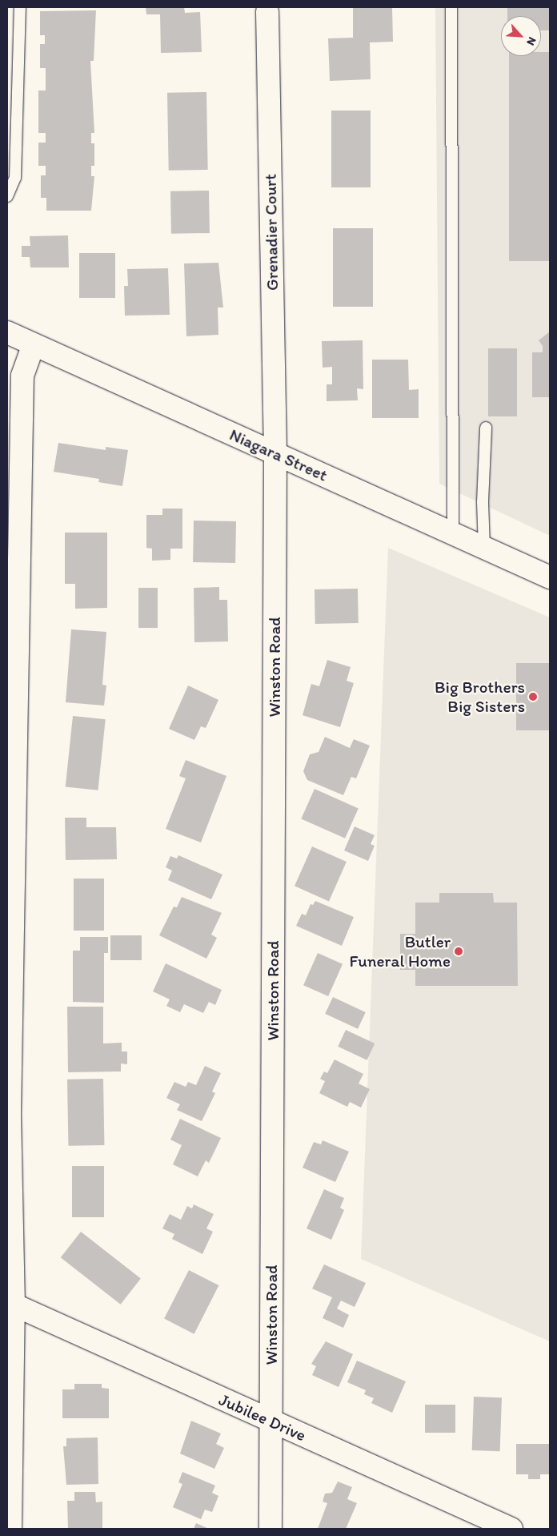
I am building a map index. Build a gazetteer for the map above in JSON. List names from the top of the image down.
{
  "streets": {
    "street": [
      "Grenadier Court",
      "Niagara Street",
      "Winston Road",
      "Jubilee Drive"
    ]
  },
  "crossings": [
    ["Grenadier Court", "Niagara Street"],
    ["Grenadier Court", "Winston Road"],
    ["Niagara Street", "Winston Road"],
    ["Winston Road", "Jubilee Drive"]
  ],
  "places": ["Big Brothers Big Sisters", "Butler Funeral Home"],
  "north": "bottom right"
}
